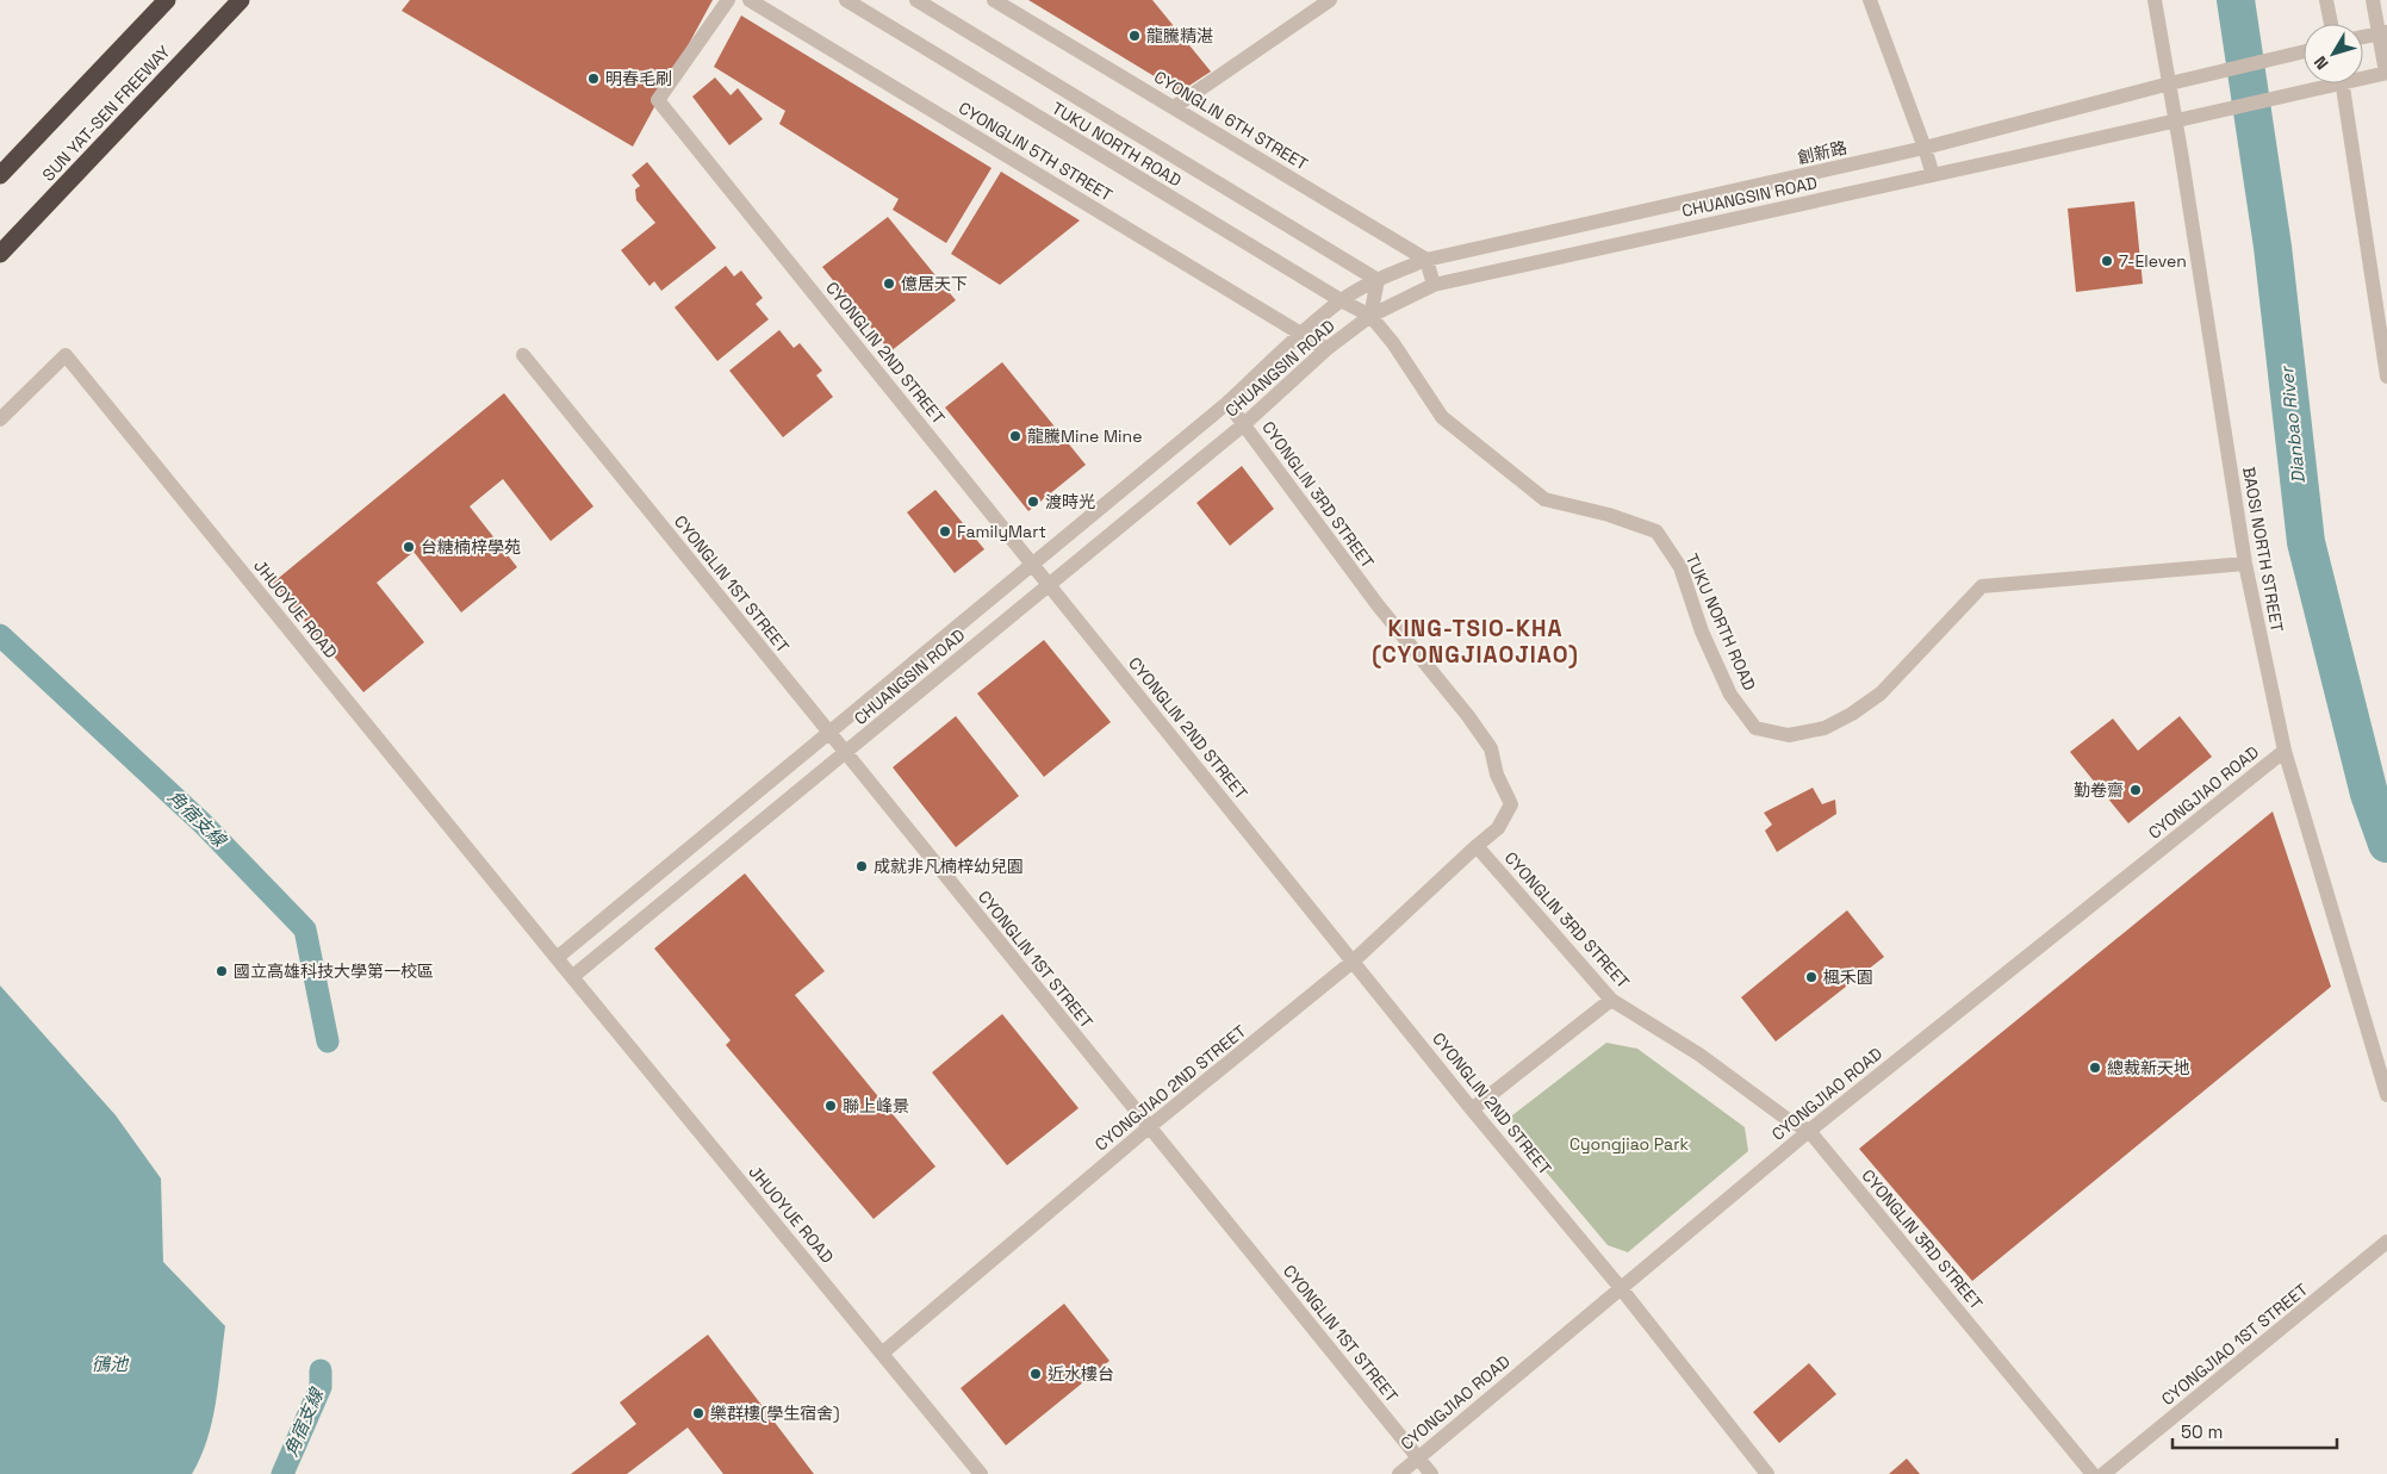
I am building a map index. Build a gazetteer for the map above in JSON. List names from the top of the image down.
{
  "streets": {
    "highway": ["SUN YAT-SEN FREEWAY"],
    "street": [
      "CYONGLIN 6TH STREET",
      "TUKU NORTH ROAD",
      "CYONGLIN 5TH STREET",
      "創新路",
      "CHUANGSIN ROAD",
      "CYONGLIN 2ND STREET",
      "CYONGLIN 3RD STREET",
      "BAOSI NORTH STREET",
      "CYONGLIN 1ST STREET",
      "JHUOYUE ROAD",
      "CYONGJIAO ROAD",
      "CYONGJIAO 2ND STREET",
      "CYONGJIAO 1ST STREET"
    ]
  },
  "crossings": [
    ["CYONGLIN 6TH STREET", "創新路"],
    ["TUKU NORTH ROAD", "創新路"],
    ["TUKU NORTH ROAD", "CHUANGSIN ROAD"],
    ["TUKU NORTH ROAD", "BAOSI NORTH STREET"],
    ["CYONGLIN 5TH STREET", "CHUANGSIN ROAD"],
    ["創新路", "CHUANGSIN ROAD"],
    ["創新路", "BAOSI NORTH STREET"],
    ["CHUANGSIN ROAD", "CYONGLIN 2ND STREET"],
    ["CHUANGSIN ROAD", "CYONGLIN 3RD STREET"],
    ["CHUANGSIN ROAD", "BAOSI NORTH STREET"],
    ["CHUANGSIN ROAD", "CYONGLIN 1ST STREET"],
    ["CHUANGSIN ROAD", "JHUOYUE ROAD"],
    ["CYONGLIN 2ND STREET", "CYONGJIAO ROAD"],
    ["CYONGLIN 2ND STREET", "CYONGJIAO 2ND STREET"],
    ["CYONGLIN 3RD STREET", "CYONGJIAO ROAD"],
    ["CYONGLIN 3RD STREET", "CYONGJIAO 2ND STREET"],
    ["BAOSI NORTH STREET", "CYONGJIAO ROAD"],
    ["CYONGLIN 1ST STREET", "CYONGJIAO ROAD"],
    ["CYONGLIN 1ST STREET", "CYONGJIAO 2ND STREET"],
    ["JHUOYUE ROAD", "CYONGJIAO 2ND STREET"]
  ],
  "districts": ["KING-TSIO-KHA (CYONGJIAOJIAO)"],
  "water": ["Dianbao River", "角宿支線", "鴴池"],
  "parks": ["Cyongjiao Park"],
  "places": [
    "龍騰精湛",
    "明春毛刷",
    "7-Eleven",
    "億居天下",
    "龍騰Mine Mine",
    "渡時光",
    "FamilyMart",
    "台糖楠梓學苑",
    "勤卷齋",
    "成就非凡楠梓幼兒園",
    "國立高雄科技大學第一校區",
    "楓禾園",
    "總裁新天地",
    "聯上峰景",
    "近水樓台",
    "樂群樓(學生宿舍)"
  ],
  "scale_bar": "50 m",
  "north": "bottom left"
}
